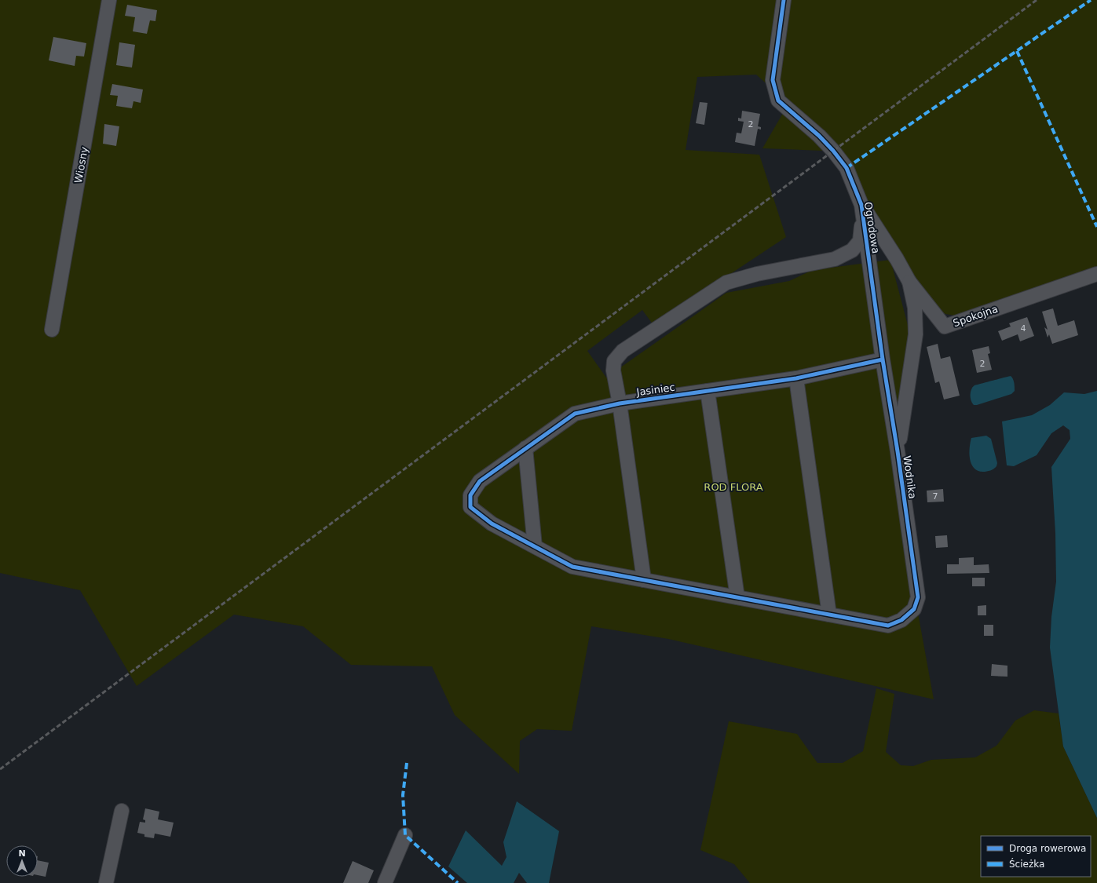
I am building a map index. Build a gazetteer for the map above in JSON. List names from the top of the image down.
{
  "streets": {
    "street": [
      "Wiosny",
      "Ogrodowa",
      "Spokojna",
      "Jasiniec",
      "Wodnika"
    ]
  },
  "crossings": [
    ["Ogrodowa", "Jasiniec"],
    ["Ogrodowa", "Wodnika"],
    ["Jasiniec", "Wodnika"]
  ],
  "parks": ["ROD FLORA"],
  "house_numbers": [
    "2",
    "4",
    "2",
    "7"
  ],
  "legend": ["Droga rowerowa", "Ścieżka"],
  "north": "top"
}
